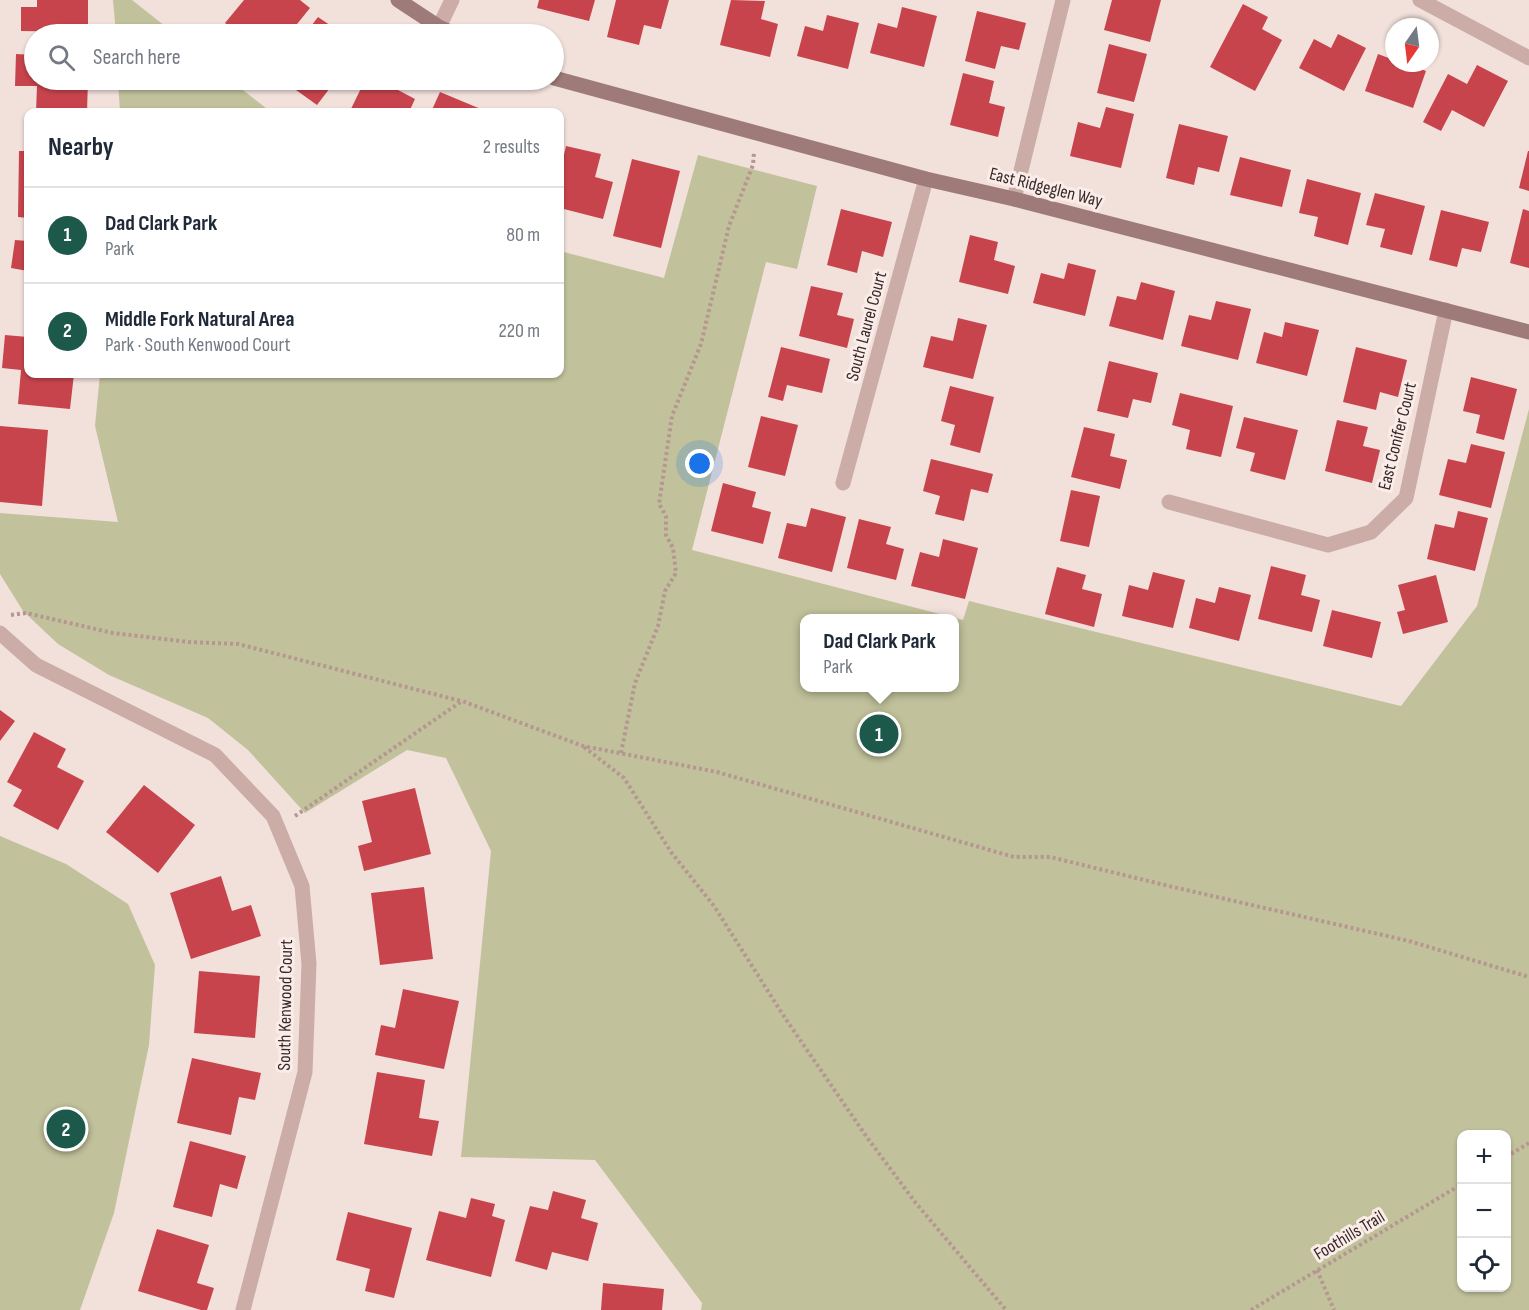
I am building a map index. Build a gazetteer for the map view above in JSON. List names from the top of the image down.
{
  "streets": {
    "street": [
      "East Ridgeglen Way",
      "South Laurel Court",
      "East Conifer Court",
      "South Kenwood Court"
    ],
    "path": ["Foothills Trail"]
  },
  "crossings": [
    ["East Ridgeglen Way", "South Laurel Court"],
    ["East Ridgeglen Way", "East Conifer Court"]
  ],
  "north": "bottom",
  "page": {
    "search": "Search here",
    "heading": ["Nearby", "2 results"],
    "list": [
      {
        "mark": "1",
        "name": "Dad Clark Park",
        "note": "Park",
        "value": "80 m"
      },
      {
        "mark": "2",
        "name": "Middle Fork Natural Area",
        "note": "Park · South Kenwood Court",
        "value": "220 m"
      }
    ],
    "popup": ["Dad Clark Park", "Park"],
    "pins": ["1", "2"],
    "map_buttons": ["+", "−"]
  }
}
